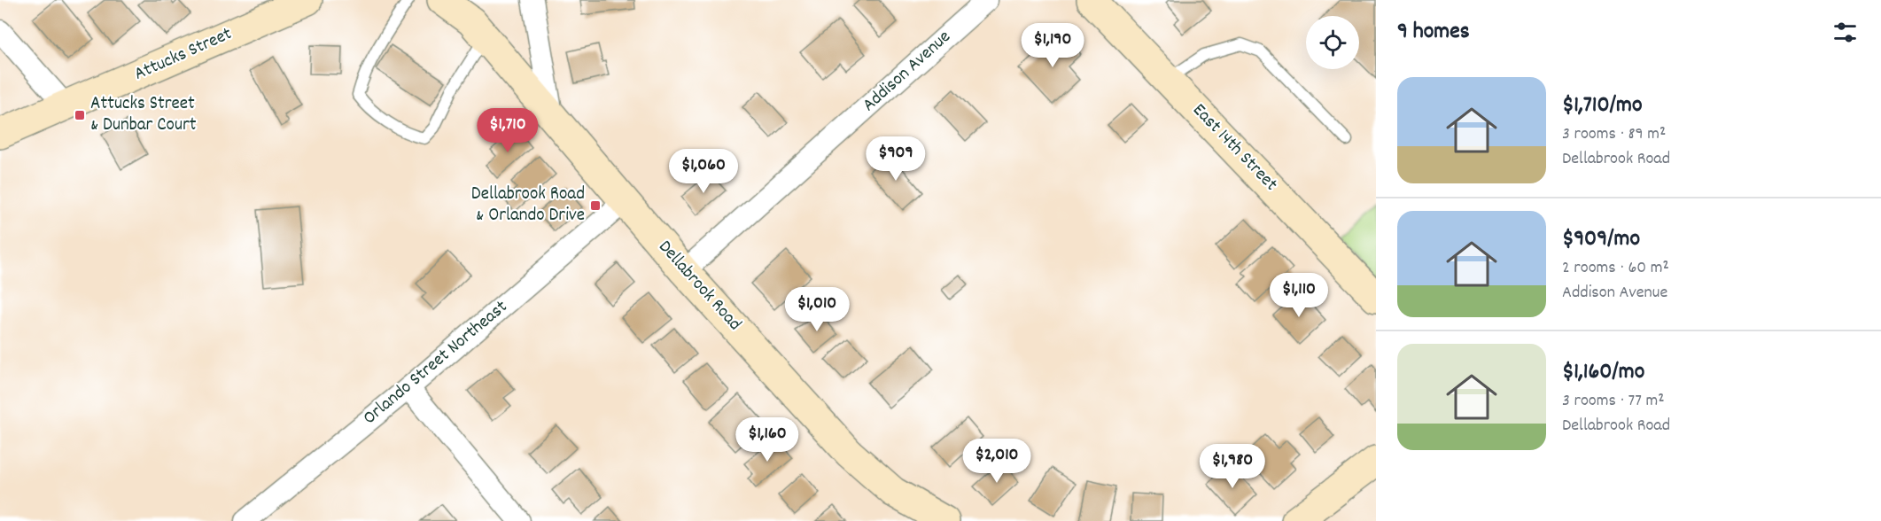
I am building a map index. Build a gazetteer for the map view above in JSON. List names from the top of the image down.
{
  "streets": {
    "street": [
      "Attucks Street",
      "Addison Avenue",
      "East 14th Street",
      "Dellabrook Road",
      "Orlando Street Northeast"
    ]
  },
  "crossings": [
    ["Addison Avenue", "Dellabrook Road"],
    ["Dellabrook Road", "Orlando Street Northeast"]
  ],
  "places": {
    "transit": ["Attucks Street & Dunbar Court", "Dellabrook Road & Orlando Drive"]
  },
  "page": {
    "heading": "9 homes",
    "price": [
      "$1,190",
      "$1,710",
      "$909",
      "$1,060",
      "$1,110",
      "$1,010",
      "$1,160",
      "$2,010",
      "$1,980"
    ],
    "list": [
      {
        "name": "$1,710/mo",
        "note": "3 rooms · 89 m² · Dellabrook Road"
      },
      {
        "name": "$909/mo",
        "note": "2 rooms · 60 m² · Addison Avenue"
      },
      {
        "name": "$1,160/mo",
        "note": "3 rooms · 77 m² · Dellabrook Road"
      }
    ]
  }
}
